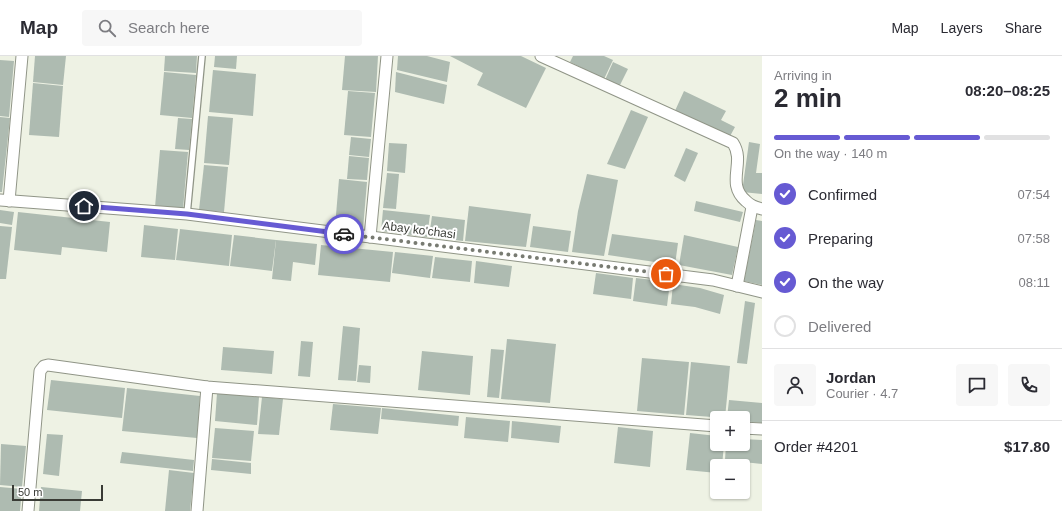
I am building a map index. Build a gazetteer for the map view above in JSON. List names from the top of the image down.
{
  "streets": {
    "street": ["Abay ko'chasi"]
  },
  "scale_bar": "50 m",
  "page": {
    "header": "Map",
    "search": "Search here",
    "nav": ["Map", "Layers", "Share"],
    "heading": ["2 min", "Arriving in", "08:20–08:25"],
    "panel": [
      "Jordan",
      "Courier · 4.7",
      "Order #4201",
      "$17.80"
    ],
    "bar": "On the way · 140 m",
    "list": [
      ["Confirmed", "07:54"],
      ["Preparing", "07:58"],
      ["On the way", "08:11"],
      "Delivered"
    ],
    "map_buttons": ["+", "−"],
    "scale": "50 m"
  }
}
